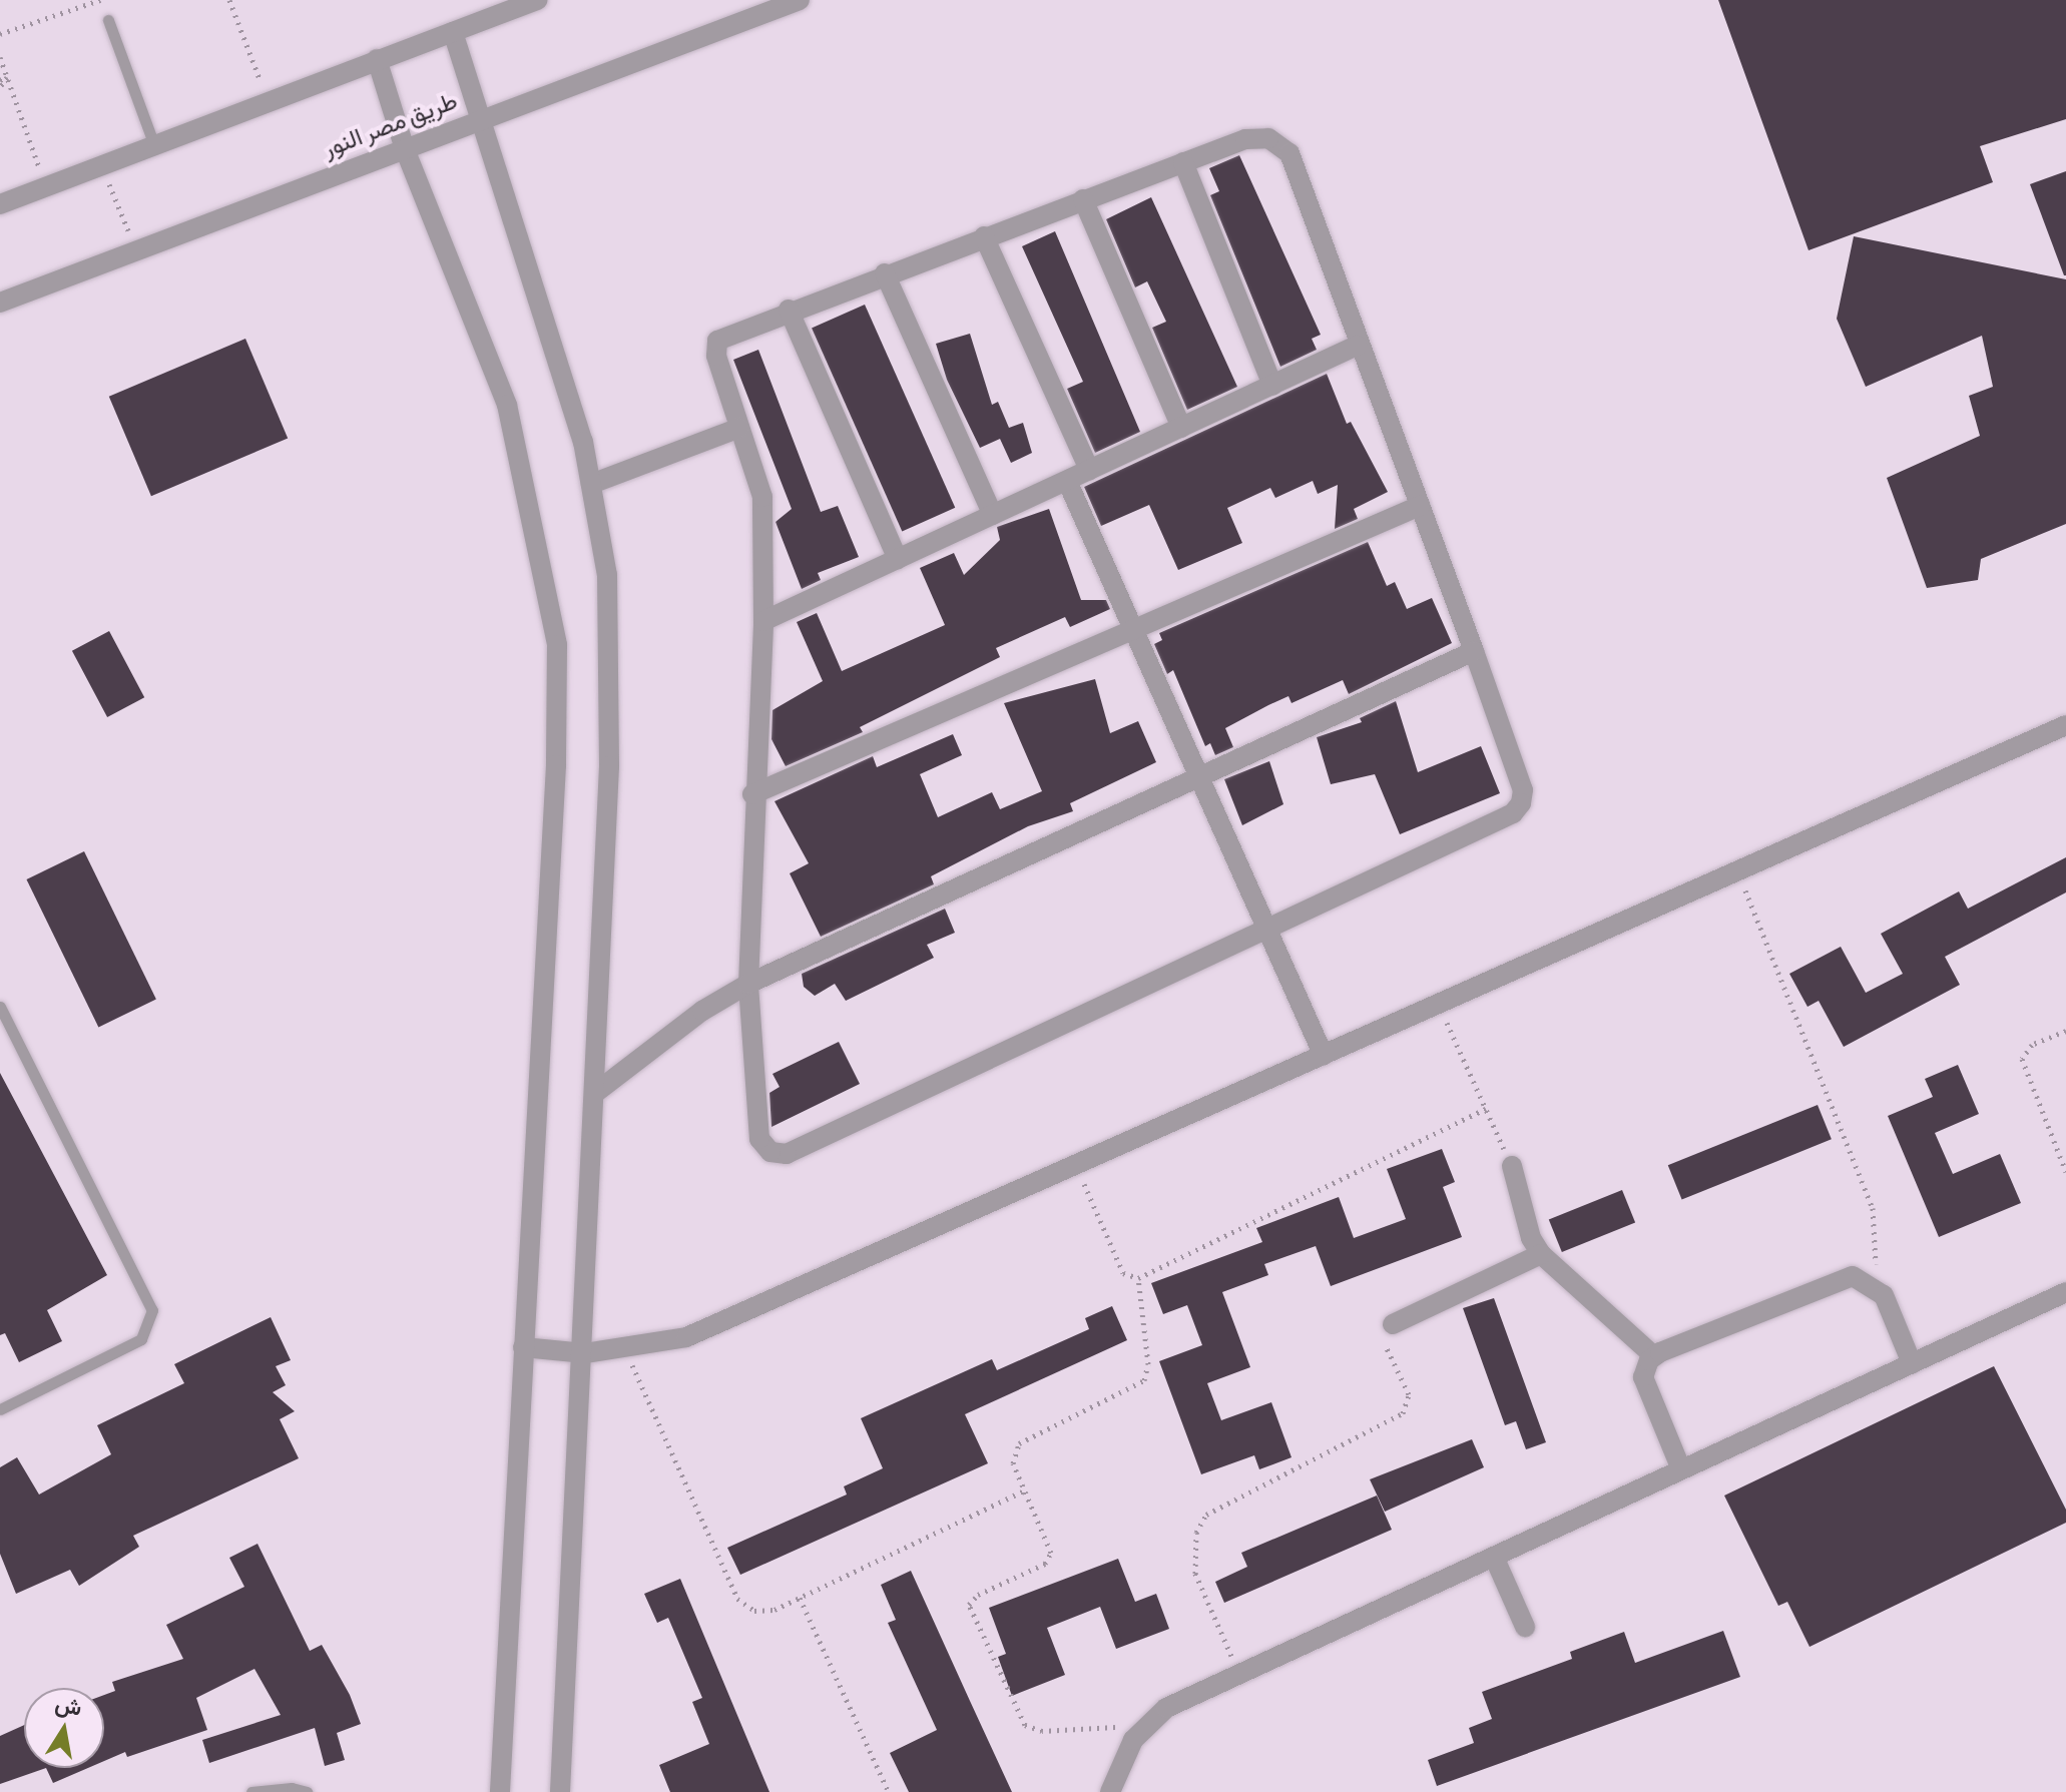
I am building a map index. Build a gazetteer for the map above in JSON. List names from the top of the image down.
{
  "streets": {
    "street": ["طريق مصر النور"]
  },
  "north": "top"
}
